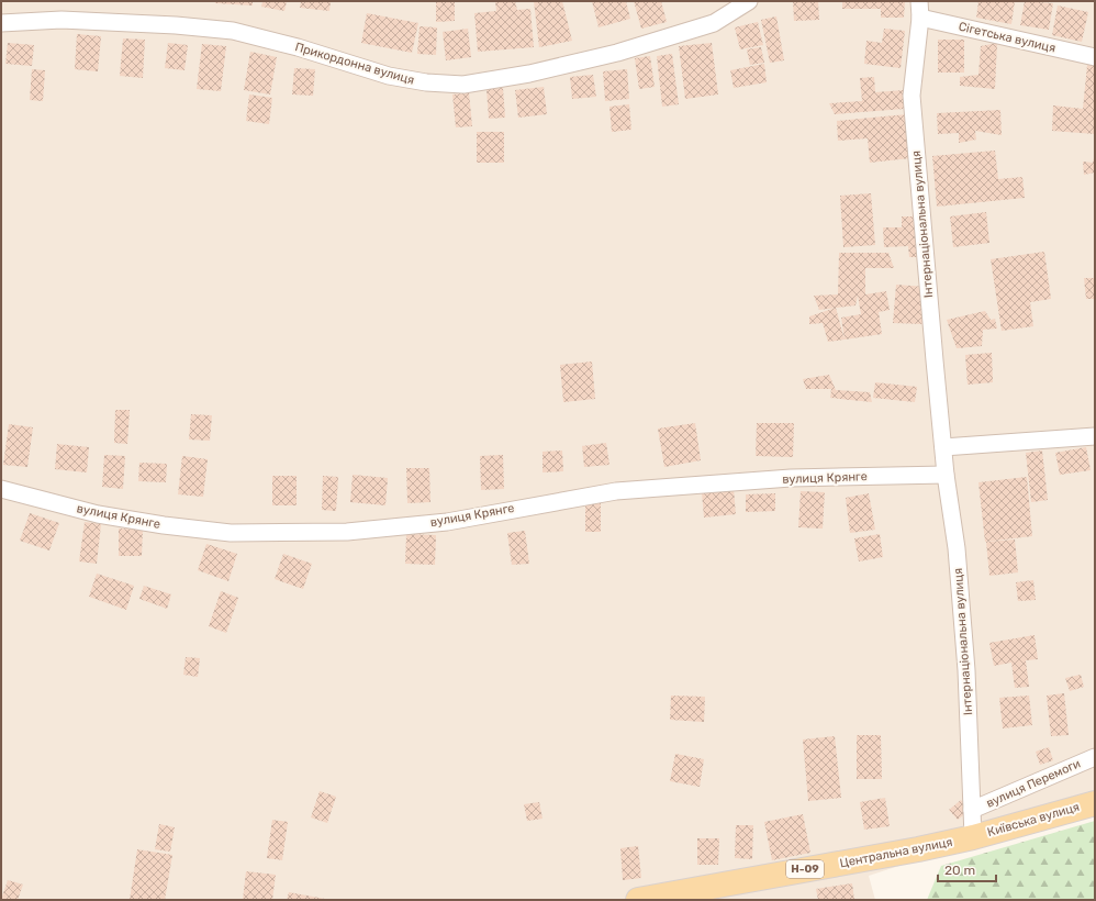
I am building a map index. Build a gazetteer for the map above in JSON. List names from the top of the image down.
{
  "streets": {
    "main road": ["Київська вулиця", "Центральна вулиця", "Н-09"],
    "street": [
      "Сігетська вулиця",
      "Прикордонна вулиця",
      "Інтернаціональна вулиця",
      "вулиця Крянге",
      "вулиця Перемоги"
    ]
  },
  "crossings": [
    ["Сігетська вулиця", "Інтернаціональна вулиця"],
    ["Інтернаціональна вулиця", "вулиця Крянге"],
    ["Інтернаціональна вулиця", "вулиця Перемоги"],
    ["Інтернаціональна вулиця", "Київська вулиця"],
    ["Інтернаціональна вулиця", "Центральна вулиця"],
    ["Київська вулиця", "Центральна вулиця"]
  ],
  "scale_bar": "20 m"
}
